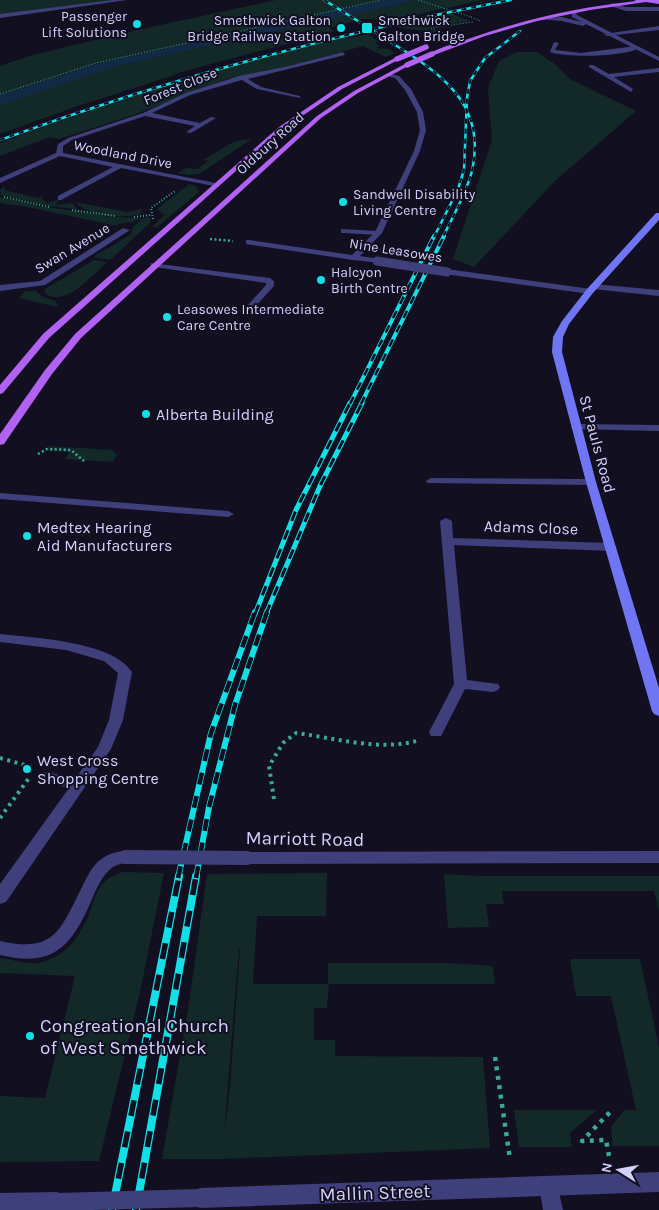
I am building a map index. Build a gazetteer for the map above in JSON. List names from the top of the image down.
{
  "streets": {
    "main road": ["Oldbury Road", "St Pauls Road"],
    "street": [
      "Forest Close",
      "Woodland Drive",
      "Swan Avenue",
      "Nine Leasowes",
      "Adams Close",
      "Marriott Road",
      "Mallin Street"
    ]
  },
  "crossings": [
    ["Forest Close", "Woodland Drive"],
    ["Oldbury Road", "Woodland Drive"],
    ["Nine Leasowes", "St Pauls Road"],
    ["St Pauls Road", "Adams Close"]
  ],
  "places": {
    "other": [
      "Passenger Lift Solutions",
      "Smethwick Galton Bridge Railway Station",
      "Sandwell Disability Living Centre",
      "Halcyon Birth Centre",
      "Leasowes Intermediate Care Centre",
      "Alberta Building",
      "Medtex Hearing Aid Manufacturers",
      "West Cross Shopping Centre",
      "Congreational Church of West Smethwick"
    ],
    "transit": ["Smethwick Galton Bridge"]
  },
  "north": "left"
}
